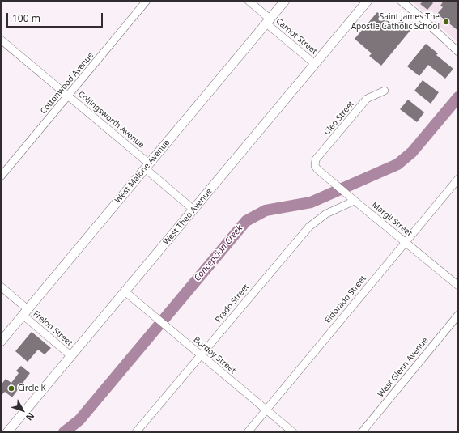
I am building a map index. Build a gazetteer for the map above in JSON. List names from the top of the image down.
{
  "streets": {
    "street": [
      "Carnot Street",
      "Cottonwood Avenue",
      "Cleo Street",
      "Collingsworth Avenue",
      "West Malone Avenue",
      "West Theo Avenue",
      "Margil Street",
      "Eldorado Street",
      "Prado Street",
      "Frelon Street",
      "Bordoy Street",
      "West Glenn Avenue"
    ]
  },
  "crossings": [
    ["Carnot Street", "West Malone Avenue"],
    ["Carnot Street", "West Theo Avenue"],
    ["Cottonwood Avenue", "Collingsworth Avenue"],
    ["Cleo Street", "Margil Street"],
    ["Collingsworth Avenue", "West Malone Avenue"],
    ["Collingsworth Avenue", "West Theo Avenue"],
    ["West Malone Avenue", "Frelon Street"],
    ["West Theo Avenue", "Frelon Street"],
    ["West Theo Avenue", "Bordoy Street"],
    ["Margil Street", "Eldorado Street"],
    ["Margil Street", "Prado Street"],
    ["Eldorado Street", "Bordoy Street"],
    ["Prado Street", "Bordoy Street"]
  ],
  "water": ["Concepcion Creek"],
  "places": ["Saint James The Apostle Catholic School", "Circle K"],
  "scale_bar": "100 m",
  "north": "bottom right"
}
